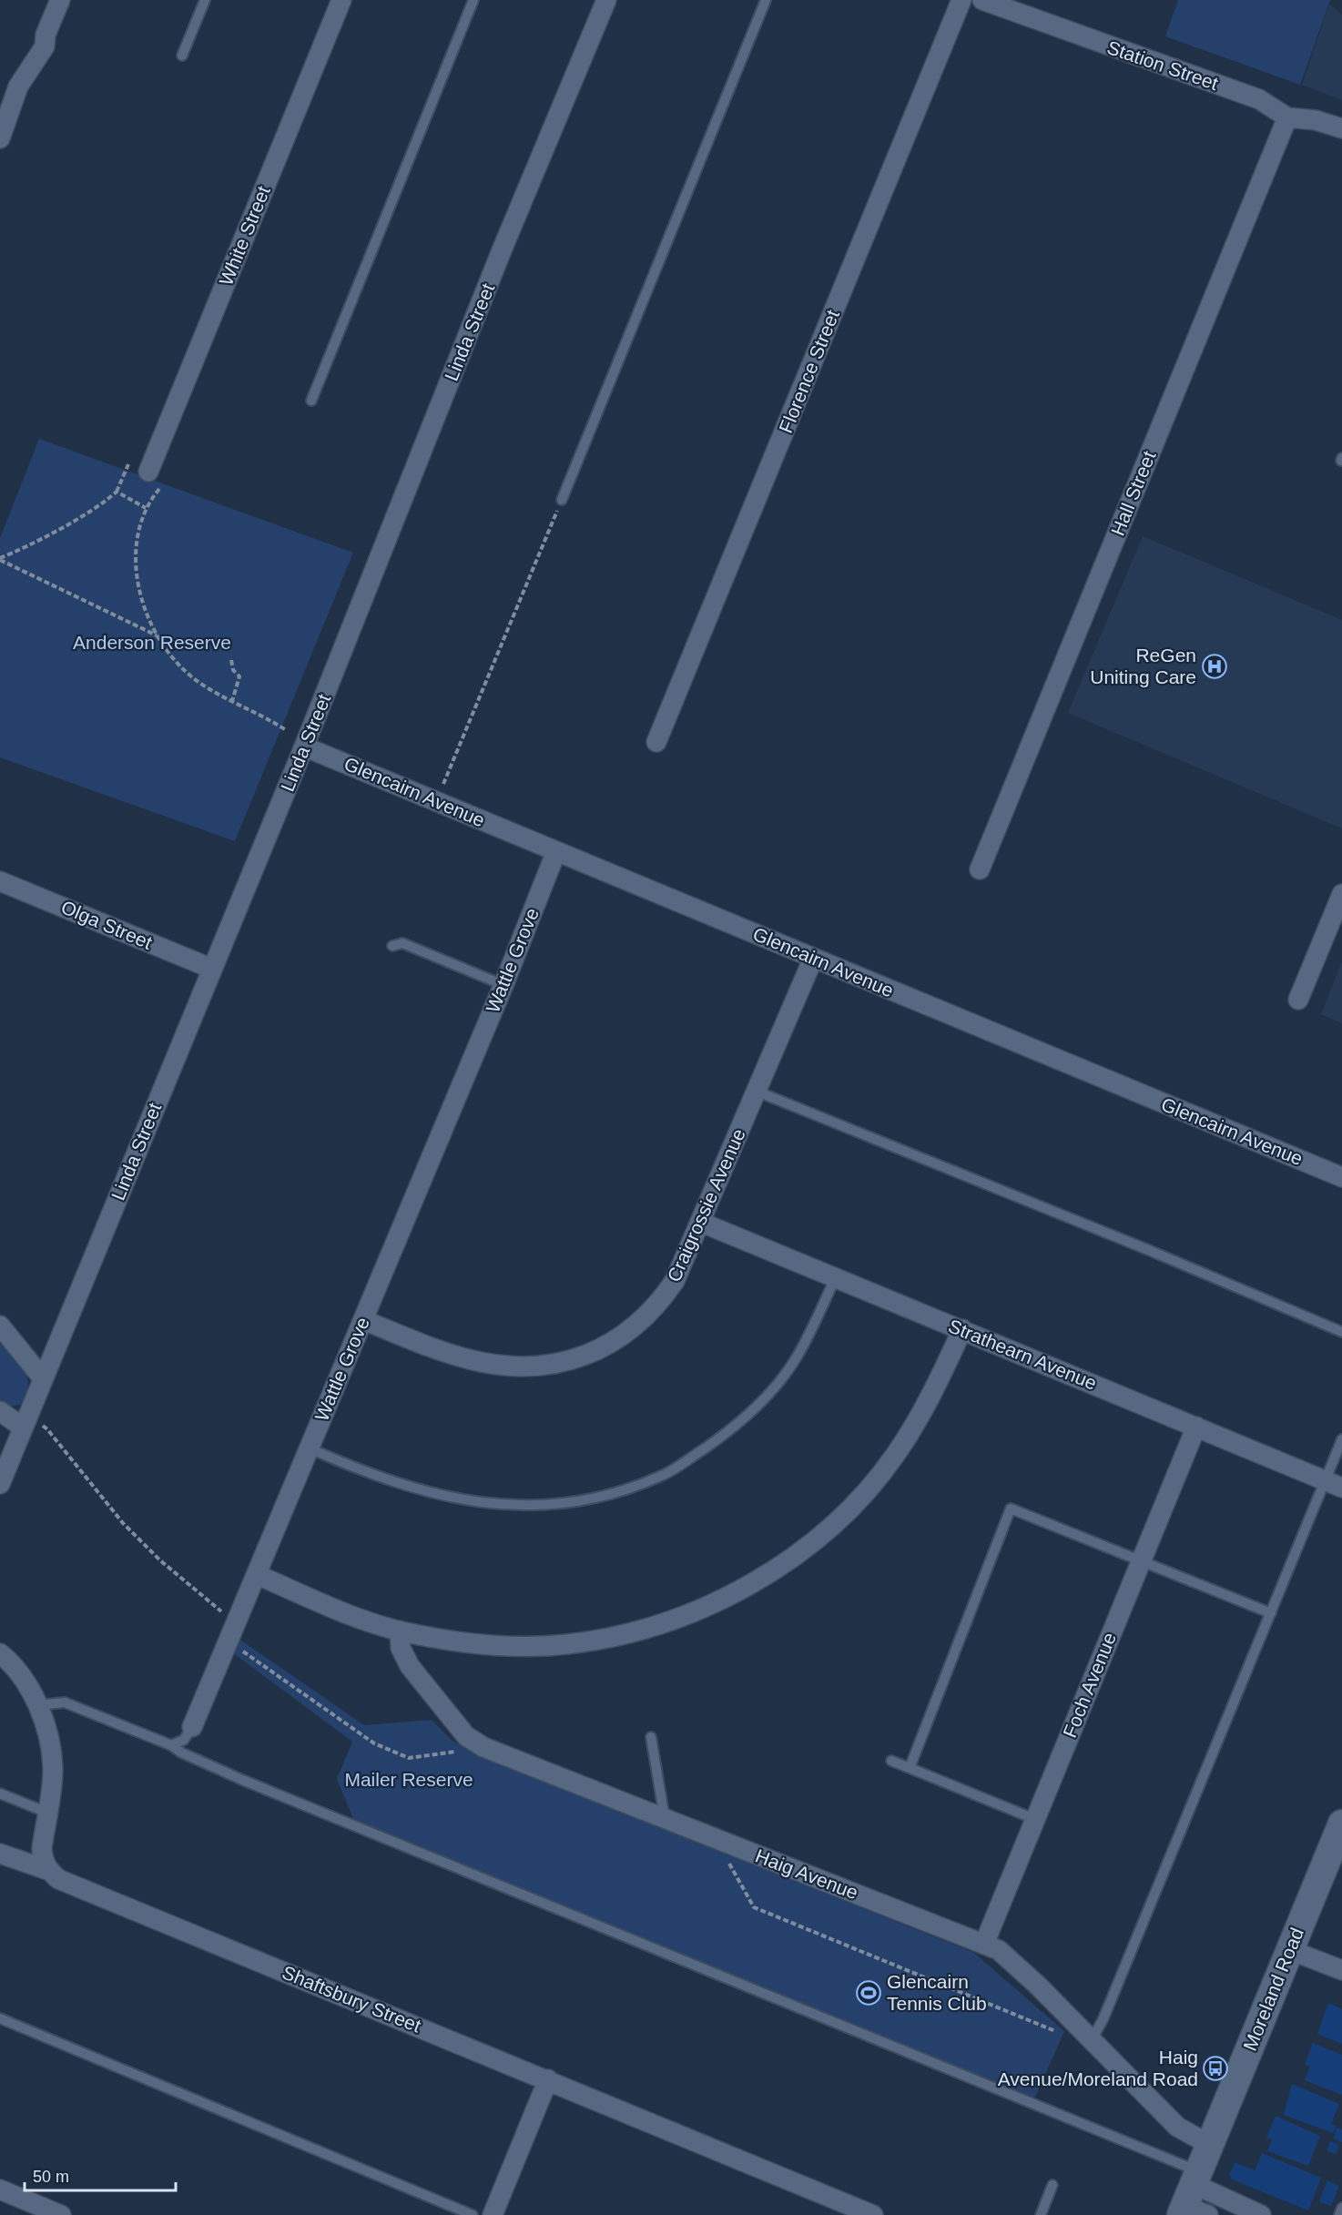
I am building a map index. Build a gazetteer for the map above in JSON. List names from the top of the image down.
{
  "streets": {
    "main road": ["Moreland Road"],
    "street": [
      "Station Street",
      "White Street",
      "Linda Street",
      "Florence Street",
      "Hall Street",
      "Glencairn Avenue",
      "Olga Street",
      "Wattle Grove",
      "Craigrossie Avenue",
      "Strathearn Avenue",
      "Foch Avenue",
      "Haig Avenue",
      "Shaftsbury Street"
    ]
  },
  "crossings": [
    ["Station Street", "Hall Street"],
    ["Linda Street", "Glencairn Avenue"],
    ["Linda Street", "Olga Street"],
    ["Glencairn Avenue", "Wattle Grove"],
    ["Glencairn Avenue", "Craigrossie Avenue"],
    ["Wattle Grove", "Craigrossie Avenue"],
    ["Craigrossie Avenue", "Strathearn Avenue"],
    ["Strathearn Avenue", "Foch Avenue"],
    ["Foch Avenue", "Haig Avenue"],
    ["Haig Avenue", "Moreland Road"]
  ],
  "parks": ["Anderson Reserve", "Mailer Reserve"],
  "places": {
    "hospital": ["ReGen Uniting Care"],
    "sports": ["Glencairn Tennis Club"],
    "bus stop": ["Haig Avenue/Moreland Road"]
  },
  "scale_bar": "50 m"
}
